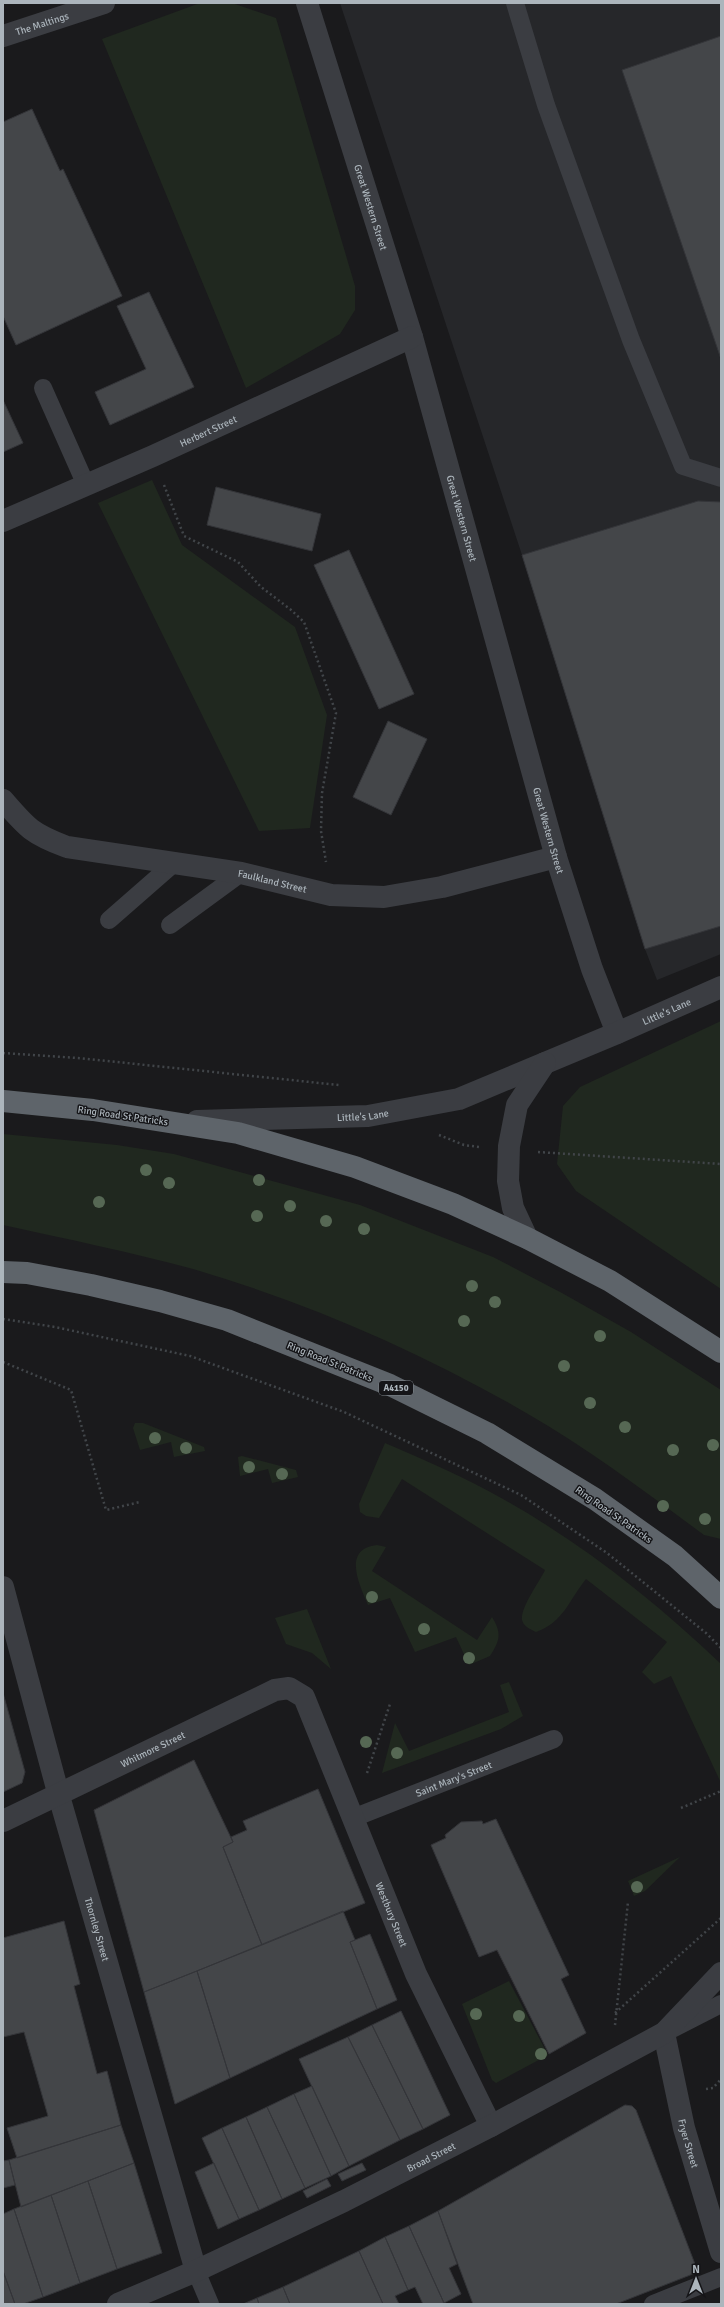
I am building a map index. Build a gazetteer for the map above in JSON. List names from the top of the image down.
{
  "streets": {
    "highway": ["Ring Road St Patricks", "A4150"],
    "street": [
      "The Maltings",
      "Great Western Street",
      "Herbert Street",
      "Faulkland Street",
      "Little's Lane",
      "Whitmore Street",
      "Westbury Street",
      "Thornley Street",
      "Fryer Street",
      "Broad Street"
    ],
    "lane": ["Saint Mary's Street"]
  },
  "crossings": [
    ["Great Western Street", "Herbert Street"],
    ["Great Western Street", "Faulkland Street"],
    ["Great Western Street", "Little's Lane"],
    ["Little's Lane", "Ring Road St Patricks"],
    ["Whitmore Street", "Westbury Street"],
    ["Whitmore Street", "Thornley Street"],
    ["Saint Mary's Street", "Westbury Street"],
    ["Westbury Street", "Broad Street"],
    ["Thornley Street", "Broad Street"],
    ["Fryer Street", "Broad Street"]
  ],
  "north": "top"
}
